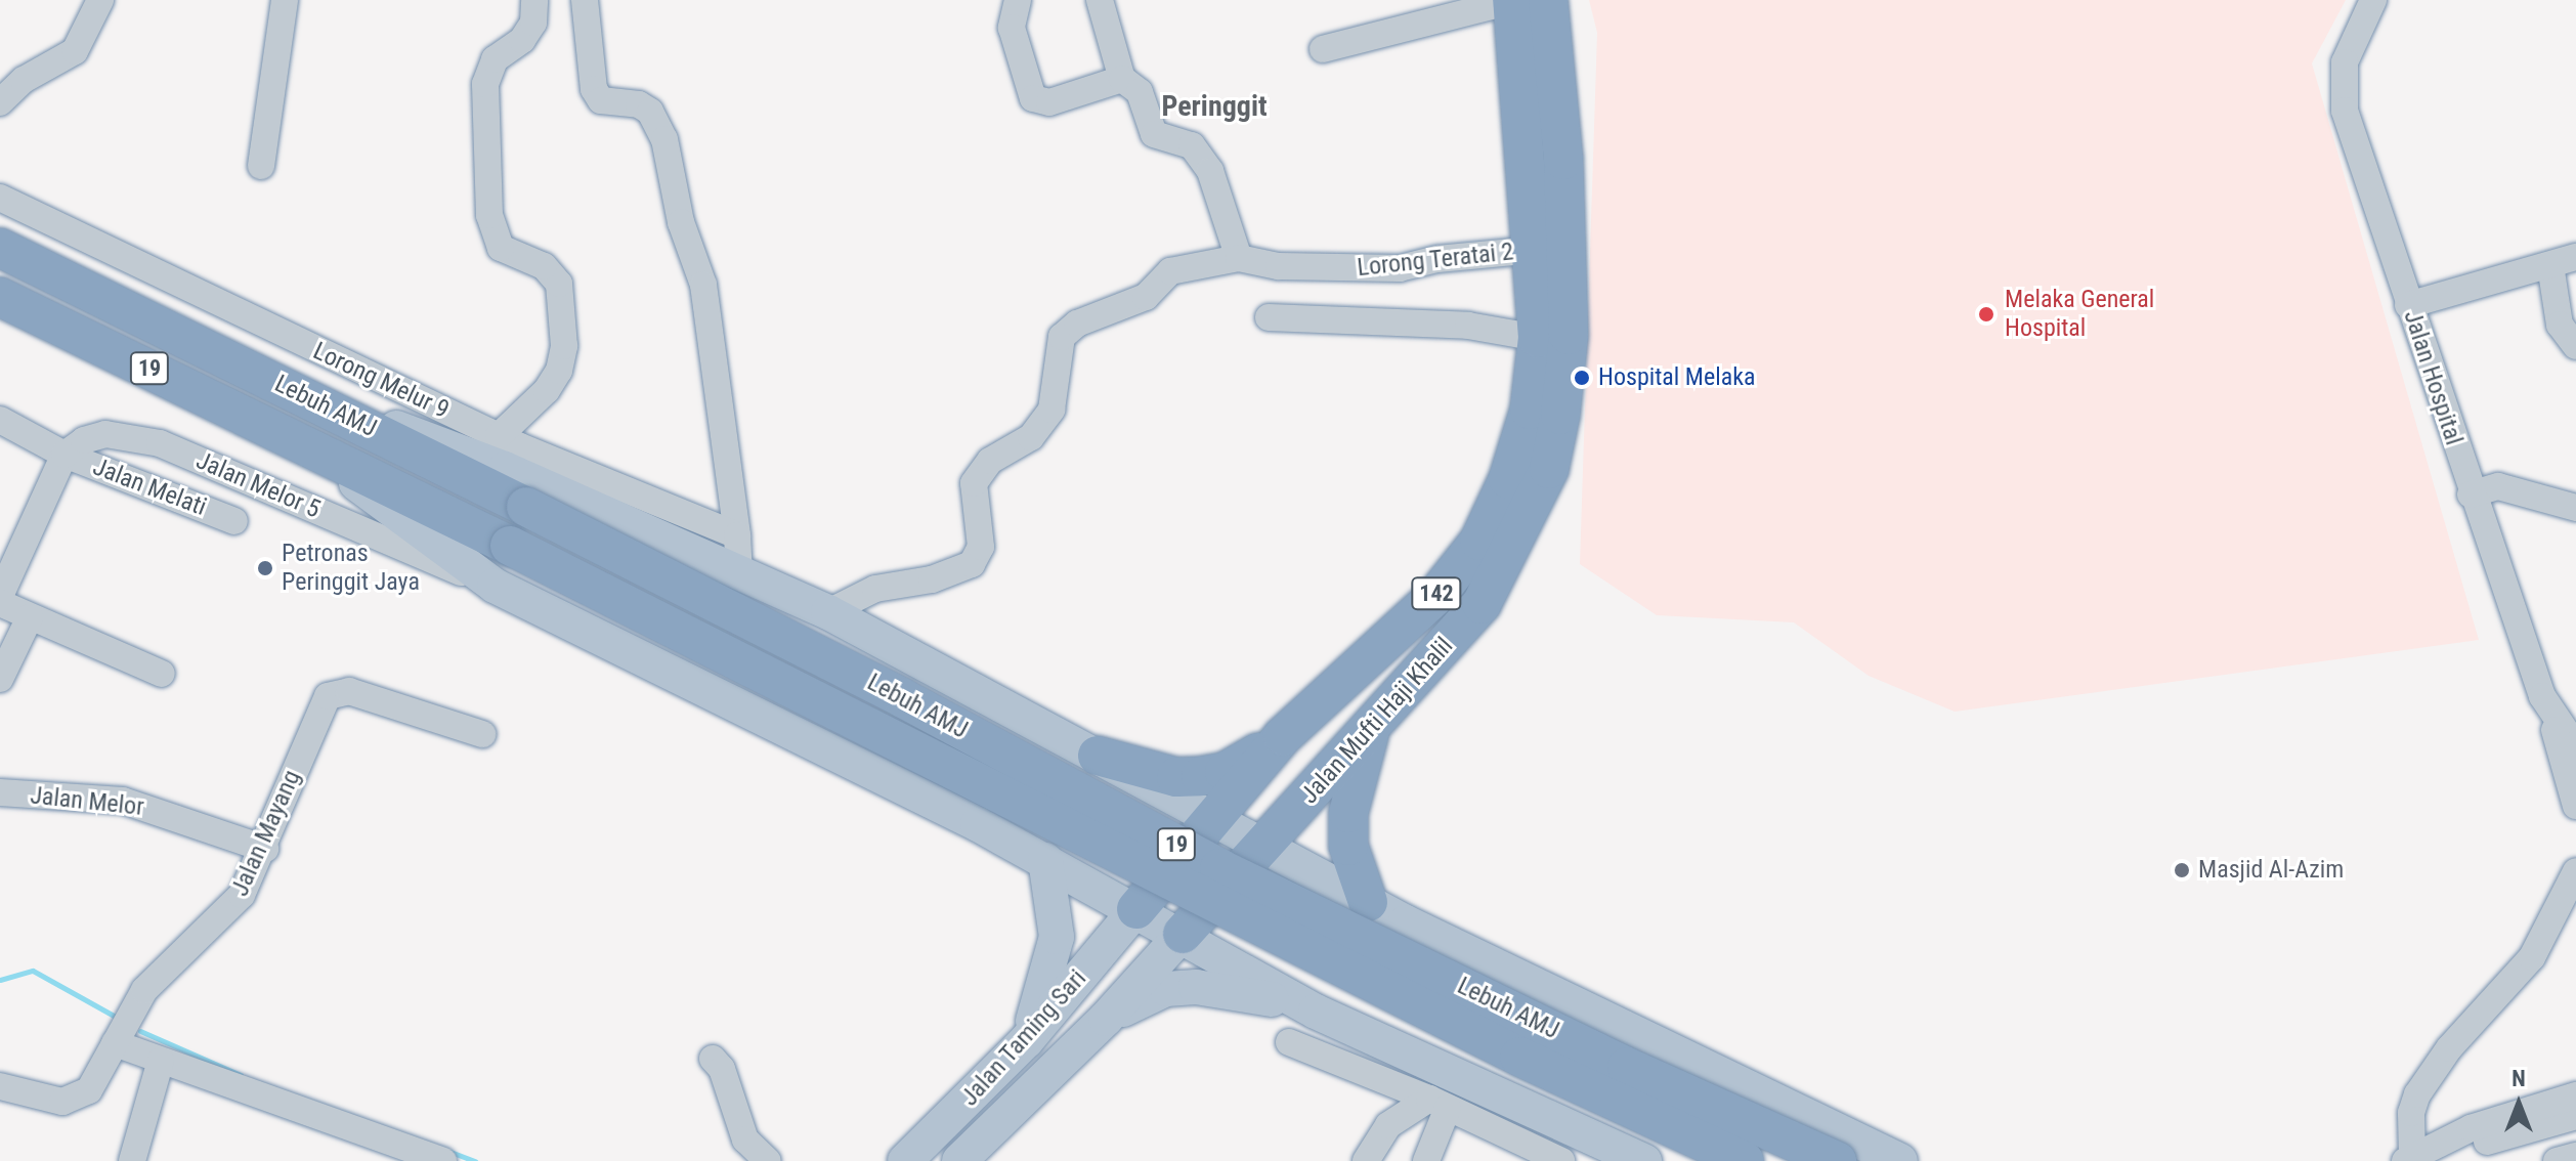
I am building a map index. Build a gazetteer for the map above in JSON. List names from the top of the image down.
{
  "streets": {
    "highway": [
      "19",
      "Lebuh AMJ",
      "142",
      "Jalan Mufti Haji Khalil"
    ],
    "main road": ["Jalan Taming Sari"],
    "street": [
      "Lorong Teratai 2",
      "Jalan Hospital",
      "Lorong Melur 9",
      "Jalan Melor 5",
      "Jalan Melati",
      "Jalan Melor",
      "Jalan Mayang"
    ]
  },
  "crossings": [
    ["Lorong Teratai 2", "Jalan Mufti Haji Khalil"],
    ["Jalan Melor 5", "Jalan Melati"],
    ["Jalan Mufti Haji Khalil", "Jalan Taming Sari"],
    ["Jalan Melor", "Jalan Mayang"]
  ],
  "districts": ["Peringgit"],
  "places": [
    "Melaka General Hospital",
    "Hospital Melaka",
    "Petronas Peringgit Jaya",
    "Masjid Al-Azim"
  ],
  "north": "top"
}
